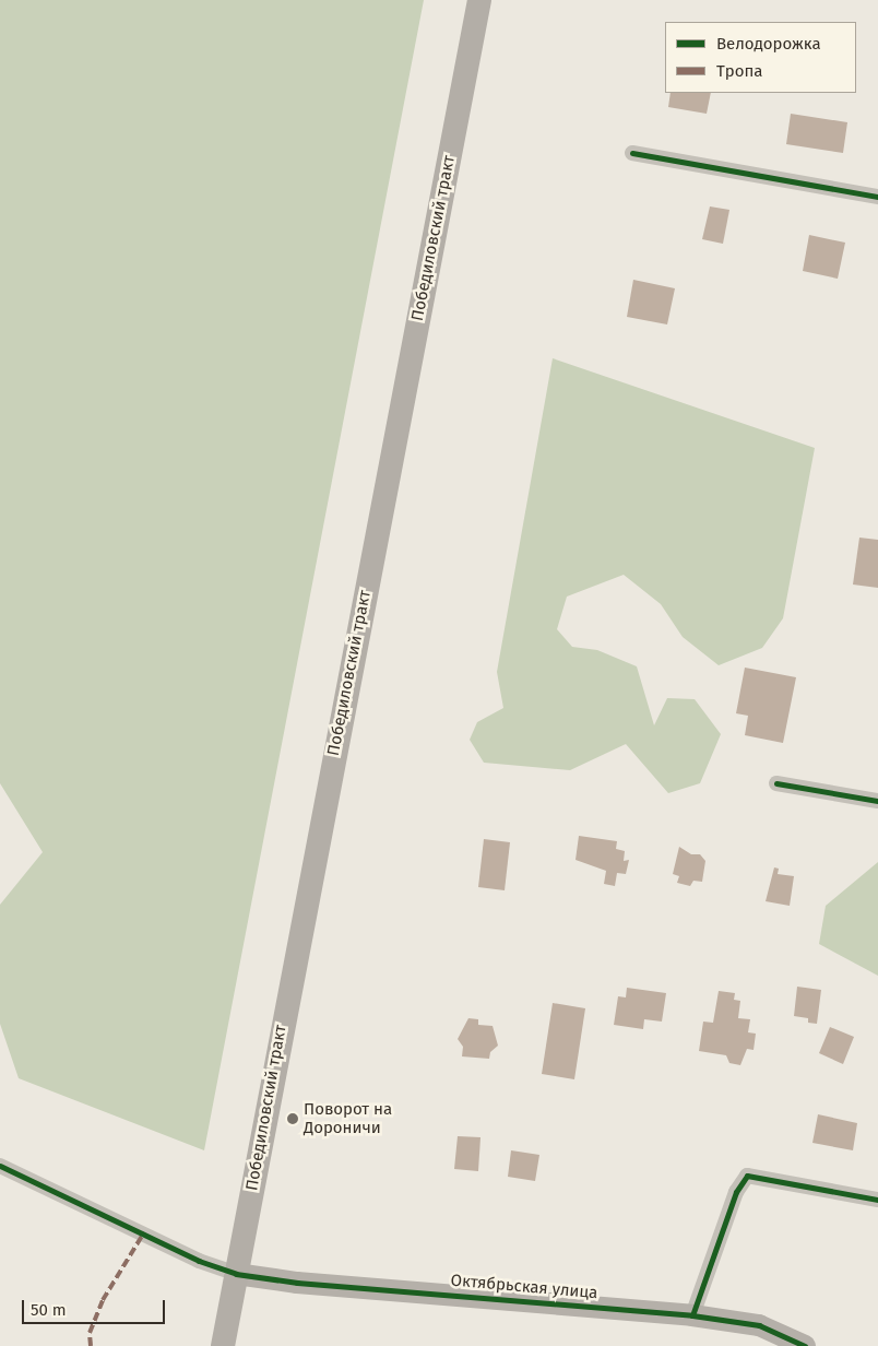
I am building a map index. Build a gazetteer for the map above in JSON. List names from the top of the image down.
{
  "streets": {
    "main road": ["Победиловский тракт"],
    "street": ["Октябрьская улица"]
  },
  "crossings": [
    ["Победиловский тракт", "Октябрьская улица"]
  ],
  "places": ["Поворот на Дороничи"],
  "legend": ["Велодорожка", "Тропа"],
  "scale_bar": "50 m"
}
